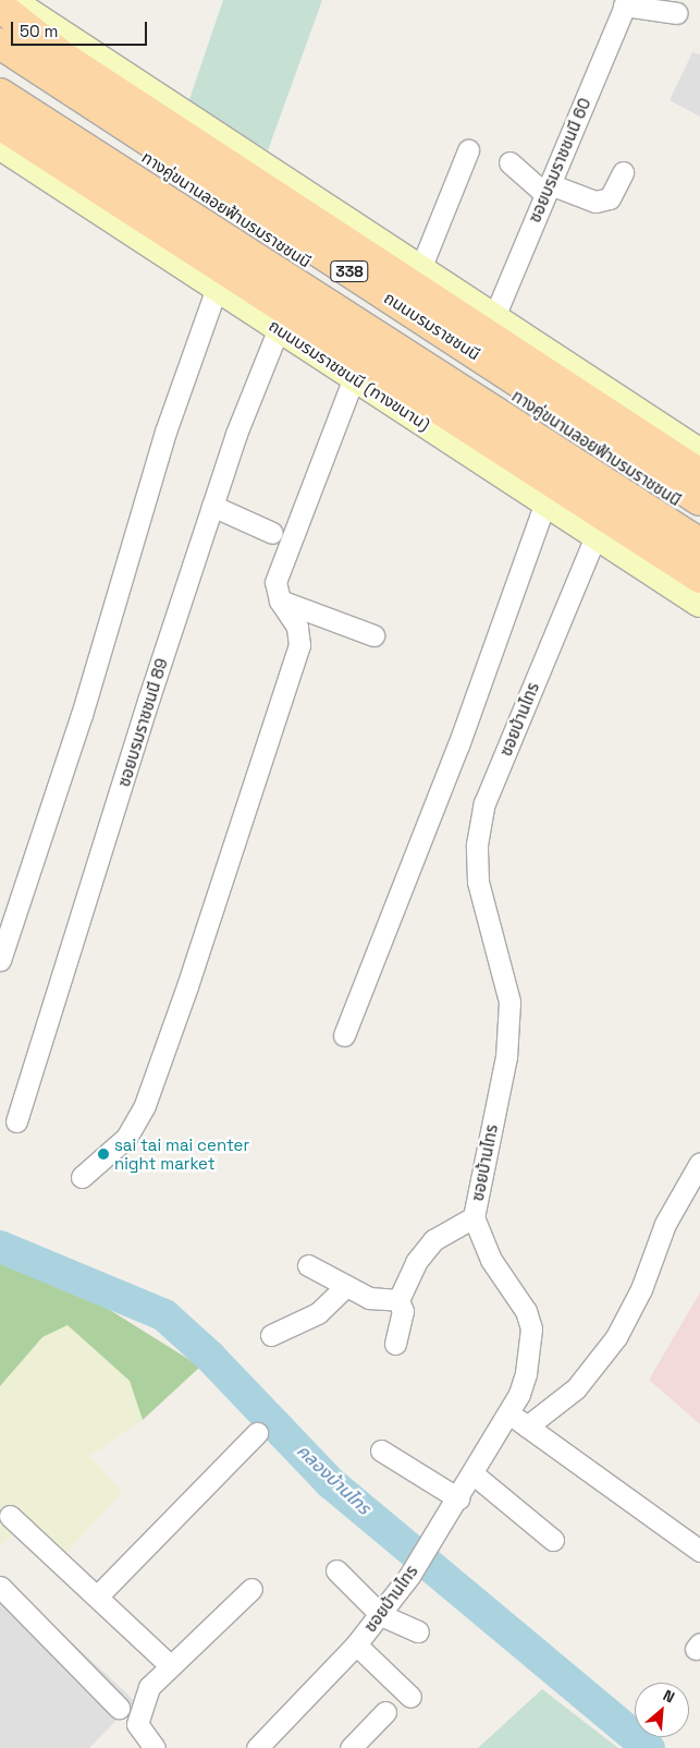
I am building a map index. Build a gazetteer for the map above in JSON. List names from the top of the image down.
{
  "streets": {
    "main road": [
      "ทางคู่ขนานลอยฟ้าบรมราชชนนี",
      "338",
      "ถนนบรมราชชนนี",
      "ถนนบรมราชชนนี (ทางขนาน)"
    ],
    "street": ["ซอยบรมราชชนนี 60", "ซอยบ้านไทร", "ซอยบรมราชชนนี 89"]
  },
  "crossings": [
    ["ซอยบรมราชชนนี 60", "338"],
    ["ถนนบรมราชชนนี (ทางขนาน)", "ซอยบ้านไทร"],
    ["ถนนบรมราชชนนี (ทางขนาน)", "ซอยบรมราชชนนี 89"]
  ],
  "water": ["คลองบ้านไทร"],
  "places": ["sai tai mai center night market"],
  "scale_bar": "50 m",
  "north": "top right"
}
